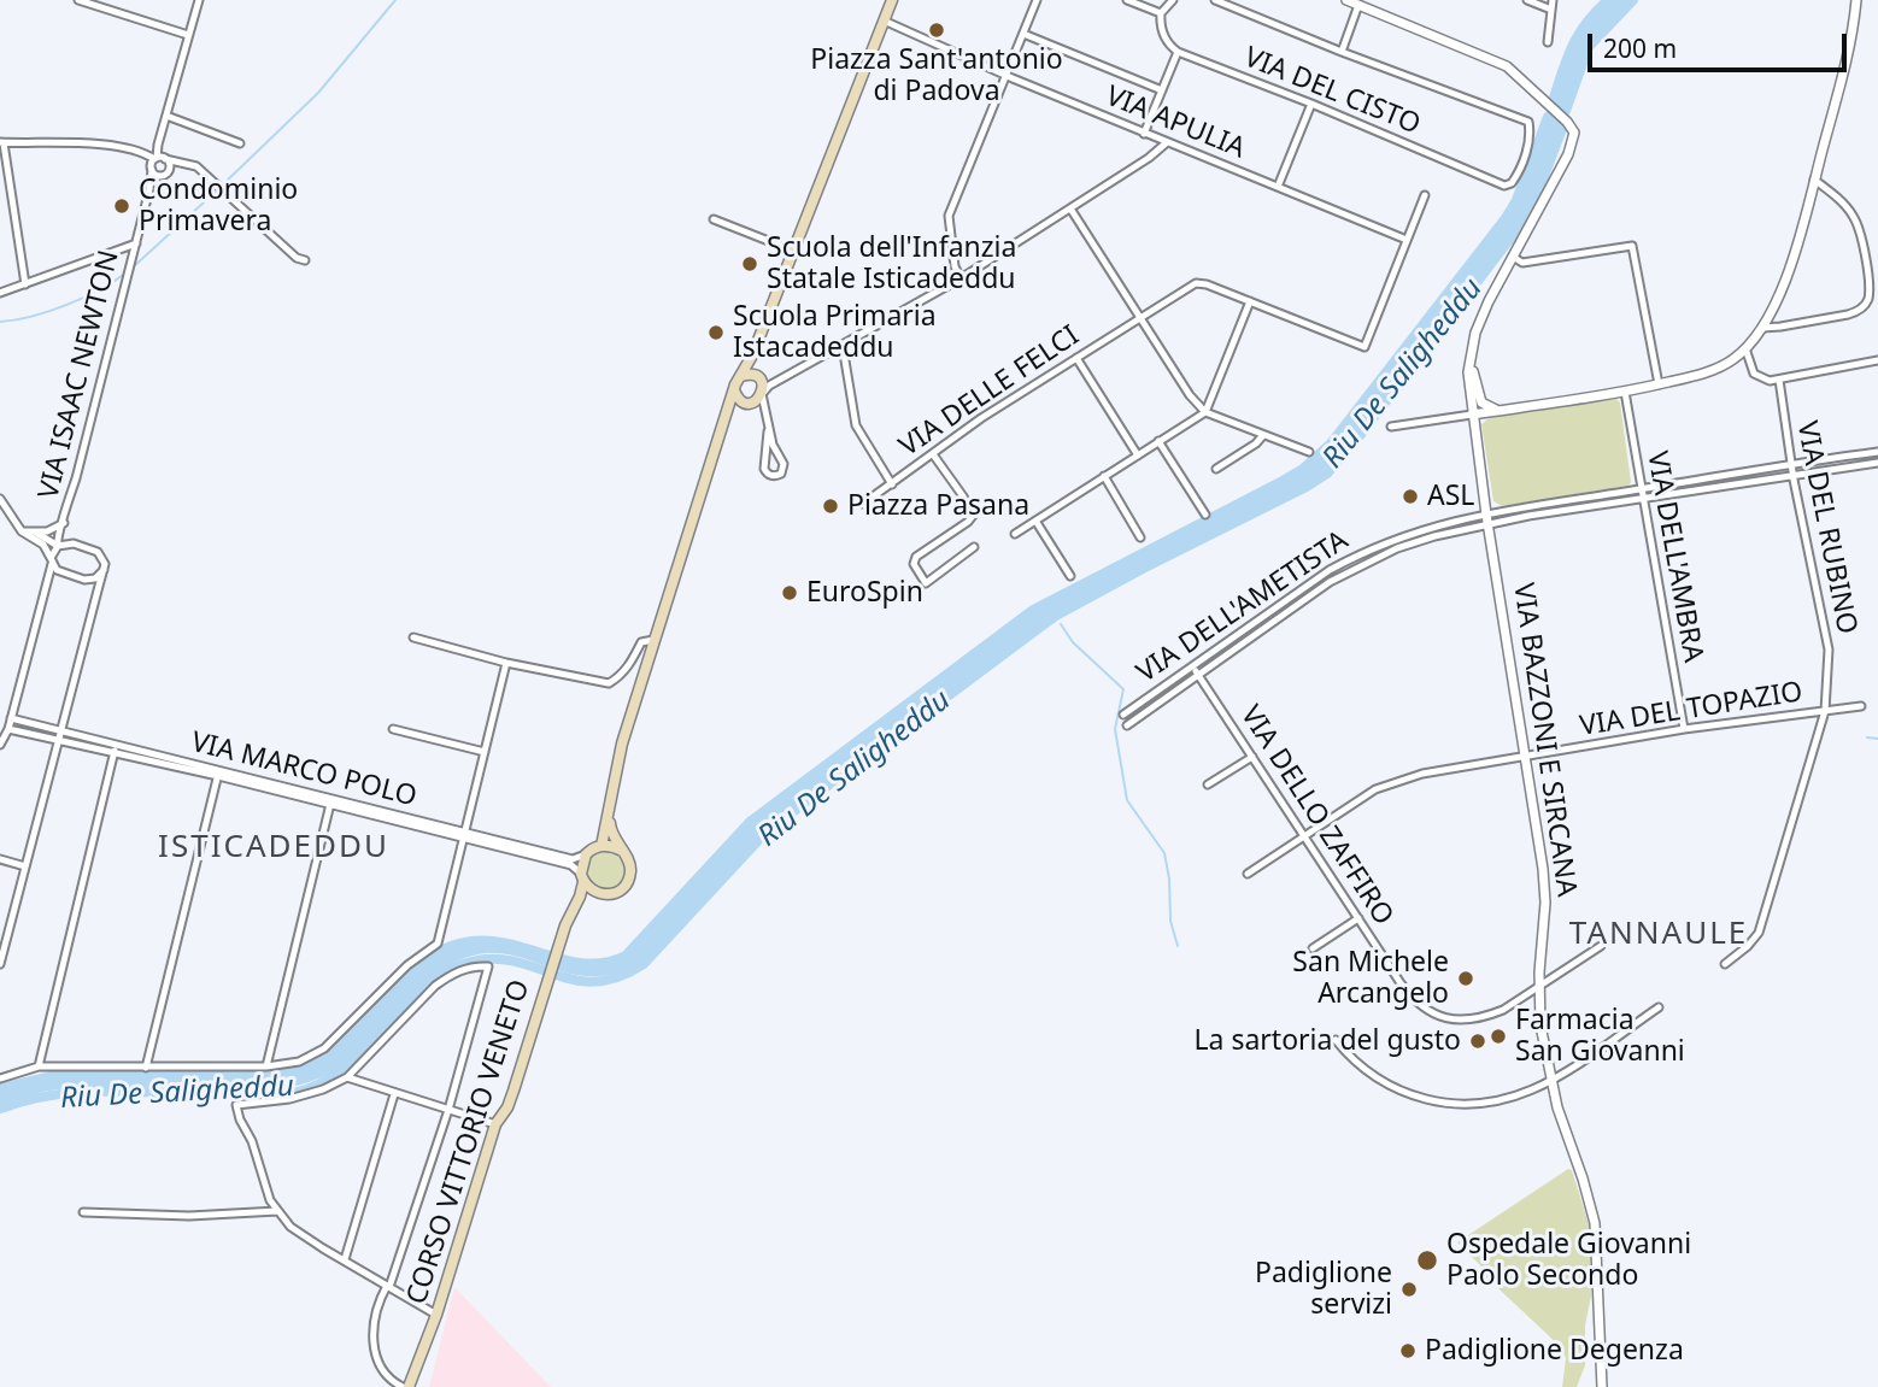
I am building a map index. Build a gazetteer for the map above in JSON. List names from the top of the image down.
{
  "streets": {
    "main road": ["CORSO VITTORIO VENETO"],
    "street": [
      "VIA DEL CISTO",
      "VIA APULIA",
      "VIA ISAAC NEWTON",
      "VIA DELLE FELCI",
      "VIA DEL RUBINO",
      "VIA DELL'AMBRA",
      "VIA DELL'AMETISTA",
      "VIA DEL TOPAZIO",
      "VIA BAZZONI E SIRCANA",
      "VIA MARCO POLO",
      "VIA DELLO ZAFFIRO"
    ]
  },
  "crossings": [
    ["VIA APULIA", "VIA DELLE FELCI"],
    ["VIA DEL RUBINO", "VIA DEL TOPAZIO"],
    ["VIA DELL'AMBRA", "VIA DEL TOPAZIO"],
    ["VIA DELL'AMETISTA", "VIA BAZZONI E SIRCANA"],
    ["VIA DELL'AMETISTA", "VIA DELLO ZAFFIRO"],
    ["VIA DEL TOPAZIO", "VIA BAZZONI E SIRCANA"],
    ["VIA DEL TOPAZIO", "VIA DELLO ZAFFIRO"],
    ["VIA BAZZONI E SIRCANA", "VIA DELLO ZAFFIRO"],
    ["VIA MARCO POLO", "CORSO VITTORIO VENETO"]
  ],
  "districts": ["ISTICADEDDU", "TANNAULE"],
  "water": ["Riu De Saligheddu"],
  "places": [
    "Piazza Sant'antonio di Padova",
    "Condominio Primavera",
    "Scuola dell'Infanzia Statale Isticadeddu",
    "Scuola Primaria Istacadeddu",
    "ASL",
    "Piazza Pasana",
    "EuroSpin",
    "San Michele Arcangelo",
    "Farmacia San Giovanni",
    "La sartoria del gusto",
    "Ospedale Giovanni Paolo Secondo",
    "Padiglione servizi",
    "Padiglione Degenza"
  ],
  "scale_bar": "200 m"
}
